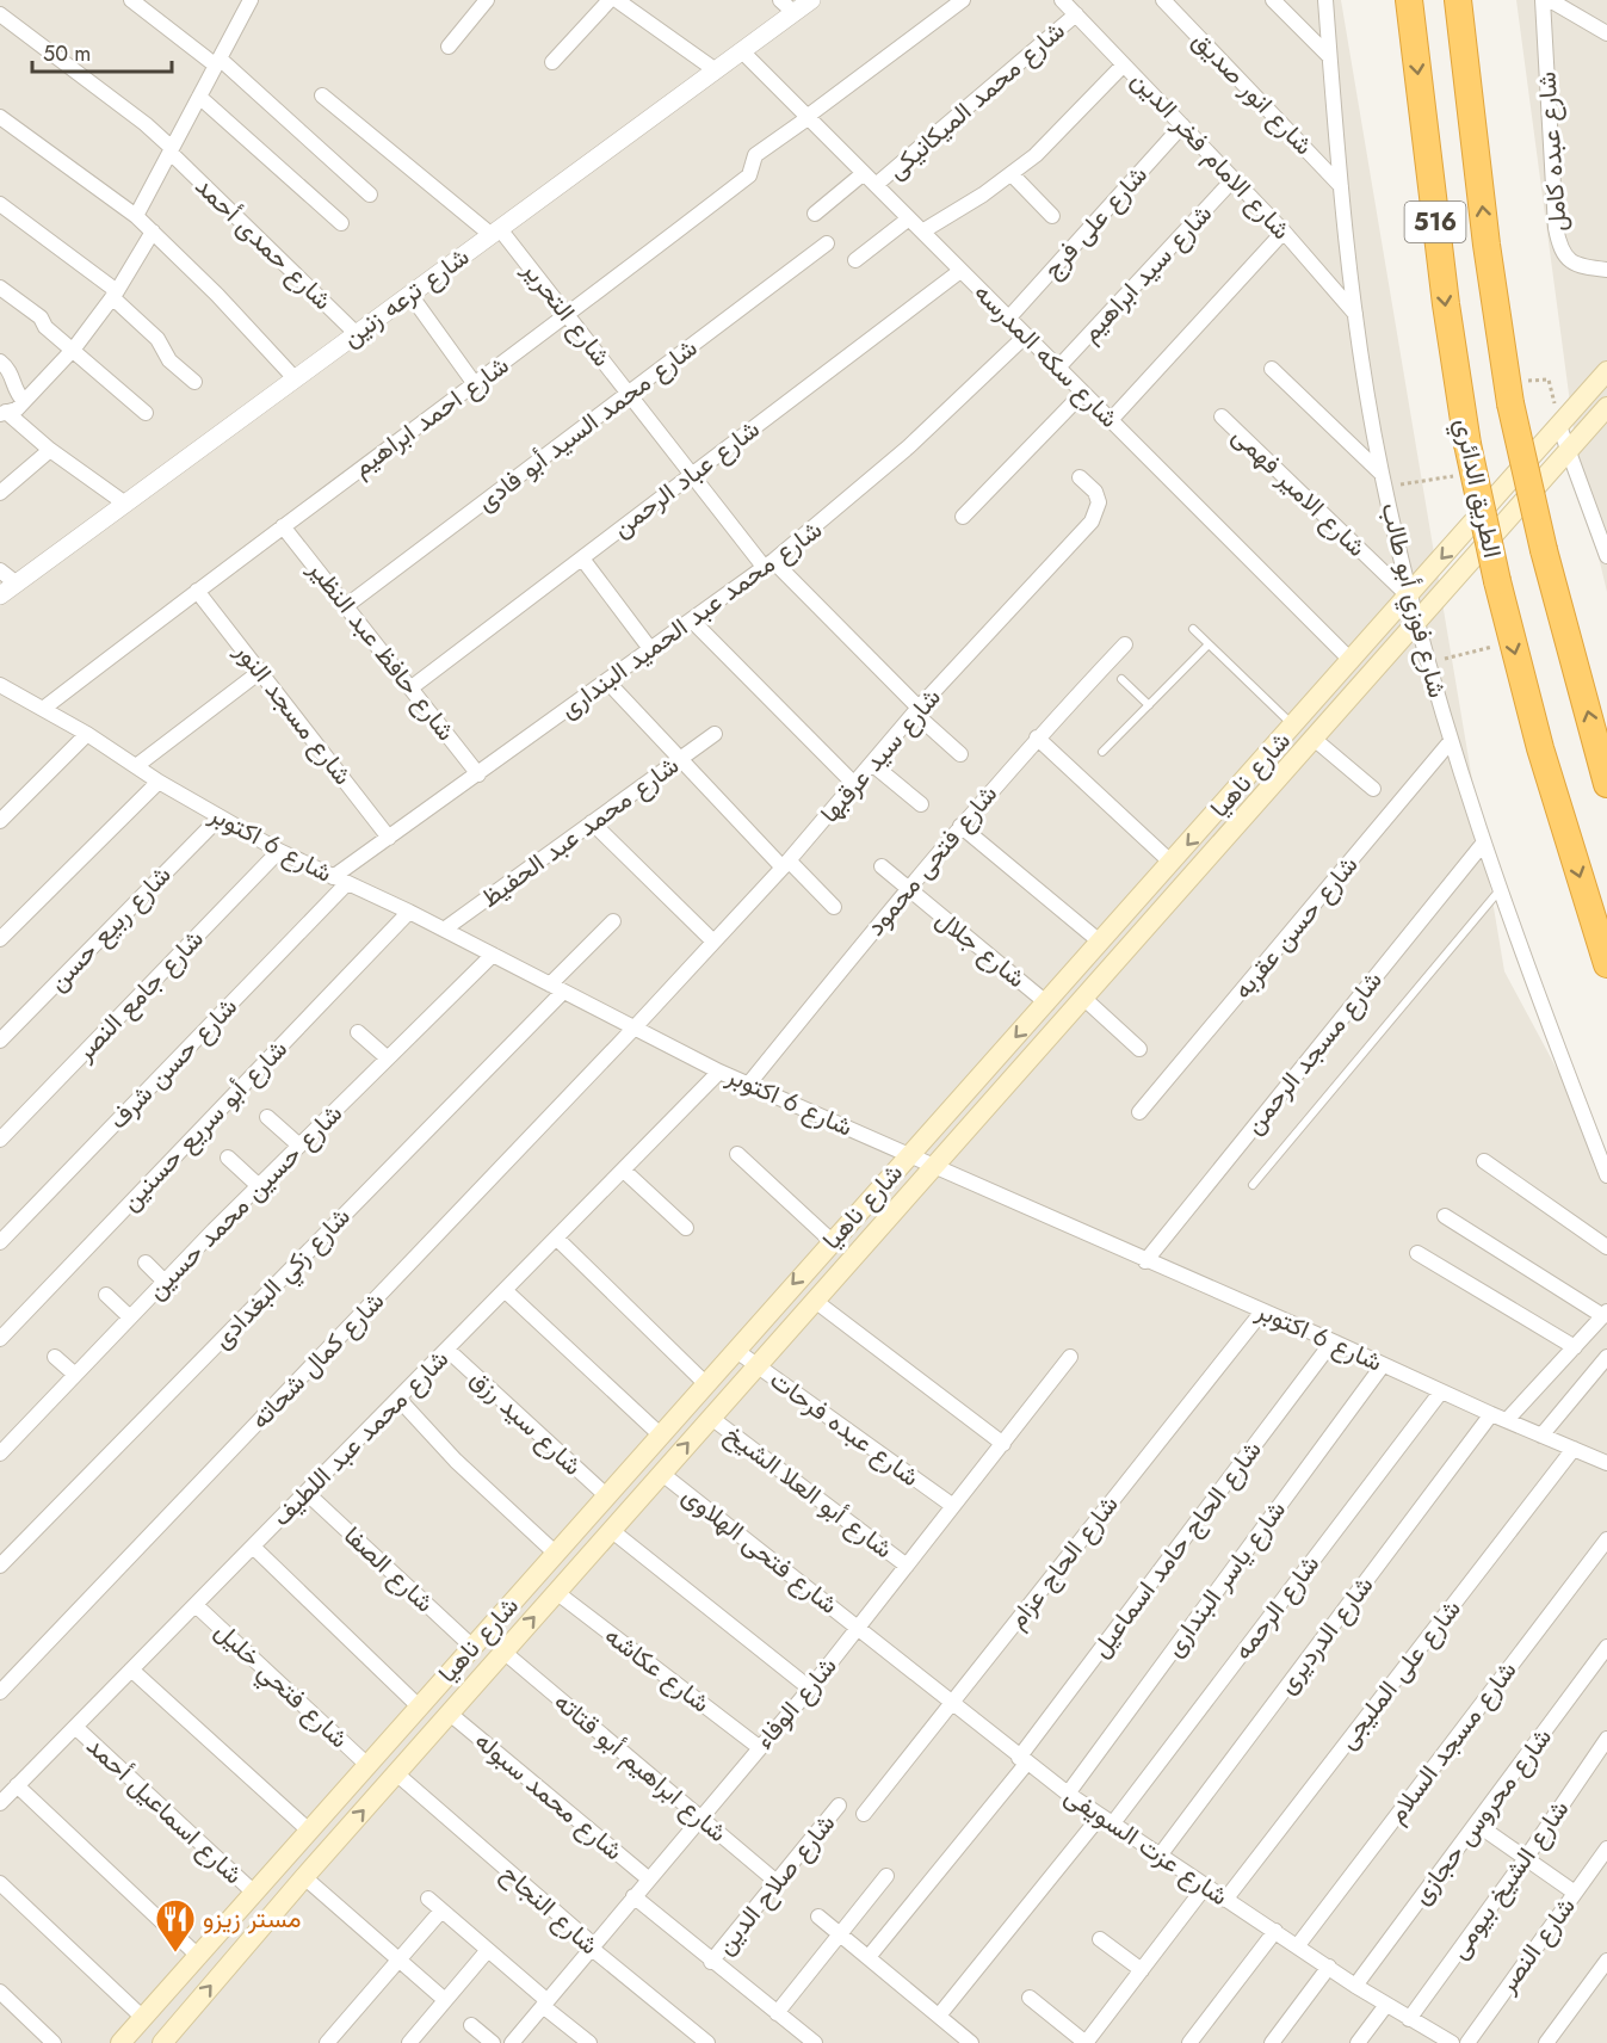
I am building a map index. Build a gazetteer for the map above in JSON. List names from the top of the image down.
{
  "streets": {
    "highway": ["516", "الطريق الدائري"],
    "main road": ["شارع ناهيا"],
    "street": [
      "شارع انور صديق",
      "شارع محمد الميكانيكى",
      "شارع عبده كامل",
      "شارع الامام فخر الدين",
      "شارع على فرج",
      "شارع حمدى أحمد",
      "شارع سيد ابراهيم",
      "شارع ترعه زنين",
      "شارع التحرير",
      "شارع سكه المدرسه",
      "شارع احمد ابراهيم",
      "شارع محمد السيد أبو فادى",
      "شارع عباد الرحمن",
      "شارع الامير فهمى",
      "شارع فوزي أبو طالب",
      "شارع محمد عبد الحميد البندارى",
      "شارع حافظ عبد النظير",
      "شارع مسجد النور",
      "شارع سيد عرقبها",
      "شارع محمد عبد الحفيظ",
      "شارع 6 اكتوبر",
      "شارع فتحى محمود",
      "شارع حسن عقربه",
      "شارع ربيع حسن",
      "شارع جلال",
      "شارع جامع النصر",
      "شارع مسجد الرحمن",
      "شارع حسن شرف",
      "شارع أبو سريع حسنين",
      "شارع حسين محمد حسين",
      "شارع زكي البغدادى",
      "شارع كمال شحاته",
      "شارع سيد رزق",
      "شارع عبده فرحات",
      "شارع محمد عبد اللطيف",
      "شارع أبو العلا الشيخ",
      "شارع الحاج حامد اسماعيل",
      "شارع فتحى الهلاوى",
      "شارع الحاج عزام",
      "شارع الصفا",
      "شارع ياسر البندارى",
      "شارع الرحمه",
      "شارع الدرديرى",
      "شارع عكاشه",
      "شارع على المليجى",
      "شارع فتحي خليل",
      "شارع الوفاء",
      "شارع مسجد السلام",
      "شارع ابراهيم أبو قتاته",
      "شارع محمد سبوله",
      "شارع اسماعيل أحمد",
      "شارع محروس حجازى",
      "شارع عزت السويفى",
      "شارع الشيخ بيومى",
      "شارع صلاح الدين",
      "شارع النجاح",
      "شارع النصر"
    ]
  },
  "crossings": [
    ["شارع انور صديق", "شارع فوزي أبو طالب"],
    ["شارع محمد الميكانيكى", "شارع الامام فخر الدين"],
    ["شارع محمد الميكانيكى", "شارع سكه المدرسه"],
    ["شارع الامام فخر الدين", "شارع على فرج"],
    ["شارع الامام فخر الدين", "شارع سيد ابراهيم"],
    ["شارع الامام فخر الدين", "شارع فوزي أبو طالب"],
    ["شارع على فرج", "شارع سكه المدرسه"],
    ["شارع حمدى أحمد", "شارع ترعه زنين"],
    ["شارع سيد ابراهيم", "شارع سكه المدرسه"],
    ["شارع ترعه زنين", "شارع التحرير"],
    ["شارع ترعه زنين", "شارع سكه المدرسه"],
    ["شارع التحرير", "شارع احمد ابراهيم"],
    ["شارع التحرير", "شارع محمد السيد أبو فادى"],
    ["شارع التحرير", "شارع عباد الرحمن"],
    ["شارع التحرير", "شارع محمد عبد الحميد البندارى"],
    ["شارع التحرير", "شارع سيد عرقبها"],
    ["شارع سكه المدرسه", "شارع احمد ابراهيم"],
    ["شارع سكه المدرسه", "شارع عباد الرحمن"],
    ["شارع سكه المدرسه", "شارع محمد عبد الحميد البندارى"],
    ["شارع سكه المدرسه", "شارع ناهيا"],
    ["شارع احمد ابراهيم", "شارع حافظ عبد النظير"],
    ["شارع احمد ابراهيم", "شارع مسجد النور"],
    ["شارع احمد ابراهيم", "شارع 6 اكتوبر"],
    ["شارع محمد السيد أبو فادى", "شارع حافظ عبد النظير"],
    ["شارع عباد الرحمن", "شارع حافظ عبد النظير"],
    ["شارع الامير فهمى", "شارع فوزي أبو طالب"],
    ["شارع الامير فهمى", "شارع ناهيا"],
    ["شارع فوزي أبو طالب", "شارع ناهيا"],
    ["شارع فوزي أبو طالب", "شارع حسن عقربه"],
    ["شارع فوزي أبو طالب", "شارع مسجد الرحمن"],
    ["شارع محمد عبد الحميد البندارى", "شارع حافظ عبد النظير"],
    ["شارع محمد عبد الحميد البندارى", "شارع مسجد النور"],
    ["شارع محمد عبد الحميد البندارى", "شارع 6 اكتوبر"],
    ["شارع محمد عبد الحميد البندارى", "شارع حسن شرف"],
    ["شارع سيد عرقبها", "شارع 6 اكتوبر"],
    ["شارع سيد عرقبها", "شارع كمال شحاته"],
    ["شارع ناهيا", "شارع 6 اكتوبر"],
    ["شارع ناهيا", "شارع جلال"],
    ["شارع ناهيا", "شارع سيد رزق"],
    ["شارع ناهيا", "شارع عبده فرحات"],
    ["شارع ناهيا", "شارع أبو العلا الشيخ"],
    ["شارع ناهيا", "شارع فتحى الهلاوى"],
    ["شارع ناهيا", "شارع الصفا"],
    ["شارع ناهيا", "شارع عكاشه"],
    ["شارع ناهيا", "شارع فتحي خليل"],
    ["شارع ناهيا", "شارع ابراهيم أبو قتاته"],
    ["شارع ناهيا", "شارع محمد سبوله"],
    ["شارع ناهيا", "شارع اسماعيل أحمد"],
    ["شارع ناهيا", "شارع النجاح"],
    ["شارع محمد عبد الحفيظ", "شارع 6 اكتوبر"],
    ["شارع 6 اكتوبر", "شارع فتحى محمود"],
    ["شارع 6 اكتوبر", "شارع ربيع حسن"],
    ["شارع 6 اكتوبر", "شارع جامع النصر"],
    ["شارع 6 اكتوبر", "شارع مسجد الرحمن"],
    ["شارع 6 اكتوبر", "شارع حسن شرف"],
    ["شارع 6 اكتوبر", "شارع أبو سريع حسنين"],
    ["شارع 6 اكتوبر", "شارع حسين محمد حسين"],
    ["شارع 6 اكتوبر", "شارع زكي البغدادى"],
    ["شارع 6 اكتوبر", "شارع كمال شحاته"],
    ["شارع 6 اكتوبر", "شارع محمد عبد اللطيف"],
    ["شارع 6 اكتوبر", "شارع الحاج حامد اسماعيل"],
    ["شارع 6 اكتوبر", "شارع الحاج عزام"],
    ["شارع 6 اكتوبر", "شارع ياسر البندارى"],
    ["شارع 6 اكتوبر", "شارع الرحمه"],
    ["شارع 6 اكتوبر", "شارع الدرديرى"],
    ["شارع 6 اكتوبر", "شارع على المليجى"],
    ["شارع فتحى محمود", "شارع جلال"],
    ["شارع سيد رزق", "شارع محمد عبد اللطيف"],
    ["شارع عبده فرحات", "شارع الوفاء"],
    ["شارع محمد عبد اللطيف", "شارع الصفا"],
    ["شارع محمد عبد اللطيف", "شارع فتحي خليل"],
    ["شارع محمد عبد اللطيف", "شارع اسماعيل أحمد"],
    ["شارع أبو العلا الشيخ", "شارع الوفاء"],
    ["شارع الحاج حامد اسماعيل", "شارع عزت السويفى"],
    ["شارع فتحى الهلاوى", "شارع الوفاء"],
    ["شارع فتحى الهلاوى", "شارع عزت السويفى"],
    ["شارع الحاج عزام", "شارع عزت السويفى"],
    ["شارع ياسر البندارى", "شارع عزت السويفى"],
    ["شارع الرحمه", "شارع عزت السويفى"],
    ["شارع الدرديرى", "شارع عزت السويفى"],
    ["شارع عكاشه", "شارع الوفاء"],
    ["شارع على المليجى", "شارع عزت السويفى"],
    ["شارع الوفاء", "شارع ابراهيم أبو قتاته"],
    ["شارع الوفاء", "شارع محمد سبوله"],
    ["شارع الوفاء", "شارع عزت السويفى"],
    ["شارع الوفاء", "شارع النجاح"],
    ["شارع مسجد السلام", "شارع عزت السويفى"],
    ["شارع ابراهيم أبو قتاته", "شارع صلاح الدين"],
    ["شارع محروس حجازى", "شارع عزت السويفى"],
    ["شارع عزت السويفى", "شارع الشيخ بيومى"]
  ],
  "places": {
    "restaurant": ["مستر زيزو"]
  },
  "scale_bar": "50 m"
}
